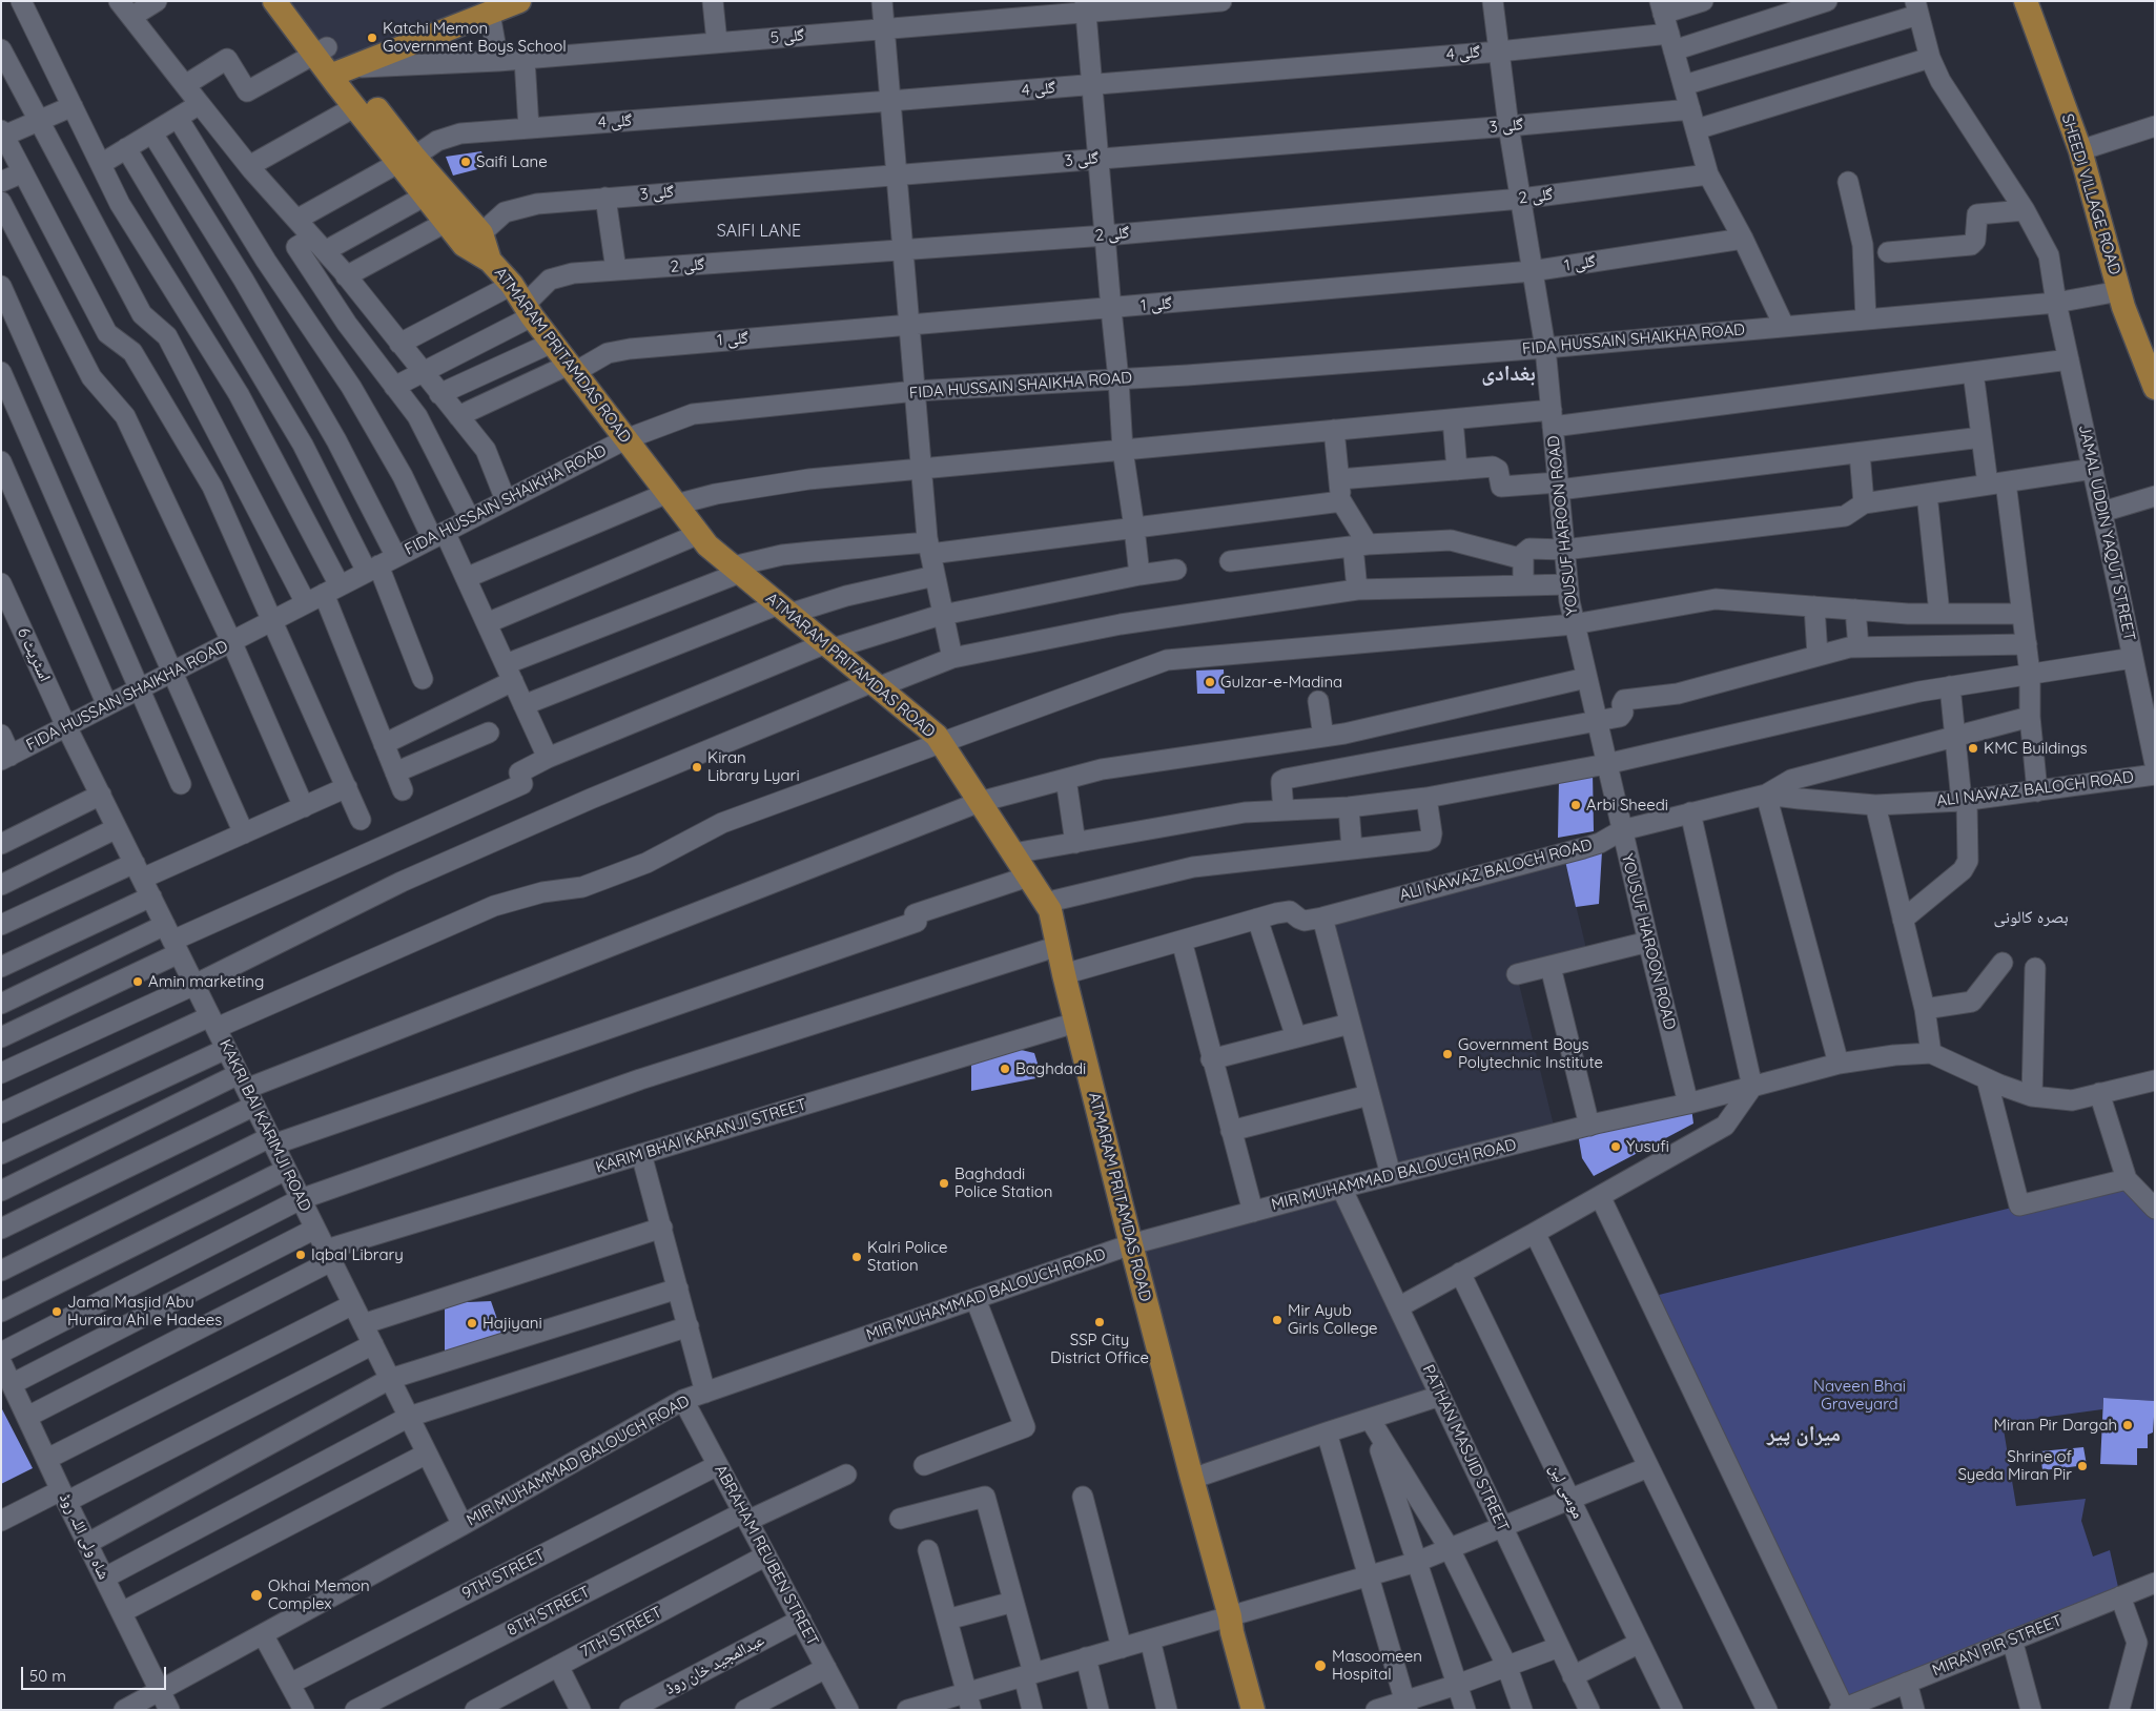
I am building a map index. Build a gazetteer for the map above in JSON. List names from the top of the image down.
{
  "streets": {
    "main road": ["SHEEDI VILLAGE ROAD", "ATMARAM PRITAMDAS ROAD"],
    "street": [
      "گلی 5",
      "گلی 4",
      "گلی 3",
      "گلی 2",
      "گلی 1",
      "FIDA HUSSAIN SHAIKHA ROAD",
      "YOUSUF HAROON ROAD",
      "JAMAL UDDIN YAQUT STREET",
      "اسٹریٹ 6",
      "ALI NAWAZ BALOCH ROAD",
      "KAKRI BAI KARIMJI ROAD",
      "KARIM BHAI KARANJI STREET",
      "MIR MUHAMMAD BALOUCH ROAD",
      "PATHAN MASJID STREET",
      "موسی لین",
      "شاہ ولی اللہ روڈ",
      "ABRAHAM REUBEN STREET",
      "9TH STREET",
      "8TH STREET",
      "7TH STREET",
      "MIRAN PIR STREET",
      "عبدالمجید خان روڈ"
    ]
  },
  "crossings": [
    ["گلی 5", "ATMARAM PRITAMDAS ROAD"],
    ["گلی 4", "ATMARAM PRITAMDAS ROAD"],
    ["گلی 4", "YOUSUF HAROON ROAD"],
    ["گلی 3", "ATMARAM PRITAMDAS ROAD"],
    ["گلی 3", "YOUSUF HAROON ROAD"],
    ["SHEEDI VILLAGE ROAD", "FIDA HUSSAIN SHAIKHA ROAD"],
    ["گلی 2", "ATMARAM PRITAMDAS ROAD"],
    ["گلی 2", "YOUSUF HAROON ROAD"],
    ["گلی 1", "ATMARAM PRITAMDAS ROAD"],
    ["گلی 1", "YOUSUF HAROON ROAD"],
    ["FIDA HUSSAIN SHAIKHA ROAD", "ATMARAM PRITAMDAS ROAD"],
    ["FIDA HUSSAIN SHAIKHA ROAD", "YOUSUF HAROON ROAD"],
    ["FIDA HUSSAIN SHAIKHA ROAD", "JAMAL UDDIN YAQUT STREET"],
    ["FIDA HUSSAIN SHAIKHA ROAD", "اسٹریٹ 6"],
    ["FIDA HUSSAIN SHAIKHA ROAD", "KAKRI BAI KARIMJI ROAD"],
    ["ATMARAM PRITAMDAS ROAD", "ALI NAWAZ BALOCH ROAD"],
    ["ATMARAM PRITAMDAS ROAD", "KARIM BHAI KARANJI STREET"],
    ["ATMARAM PRITAMDAS ROAD", "MIR MUHAMMAD BALOUCH ROAD"],
    ["YOUSUF HAROON ROAD", "ALI NAWAZ BALOCH ROAD"],
    ["YOUSUF HAROON ROAD", "MIR MUHAMMAD BALOUCH ROAD"],
    ["اسٹریٹ 6", "KAKRI BAI KARIMJI ROAD"],
    ["KAKRI BAI KARIMJI ROAD", "KARIM BHAI KARANJI STREET"],
    ["KAKRI BAI KARIMJI ROAD", "MIR MUHAMMAD BALOUCH ROAD"],
    ["KARIM BHAI KARANJI STREET", "شاہ ولی اللہ روڈ"],
    ["MIR MUHAMMAD BALOUCH ROAD", "PATHAN MASJID STREET"],
    ["MIR MUHAMMAD BALOUCH ROAD", "شاہ ولی اللہ روڈ"],
    ["MIR MUHAMMAD BALOUCH ROAD", "ABRAHAM REUBEN STREET"],
    ["ABRAHAM REUBEN STREET", "9TH STREET"],
    ["ABRAHAM REUBEN STREET", "8TH STREET"],
    ["ABRAHAM REUBEN STREET", "7TH STREET"],
    ["ABRAHAM REUBEN STREET", "عبدالمجید خان روڈ"]
  ],
  "districts": [
    "SAIFI LANE",
    "بغدادی",
    "بصرہ کالونی",
    "میران پیر"
  ],
  "parks": ["Naveen Bhai Graveyard"],
  "places": [
    "Katchi Memon Government Boys School",
    "Saifi Lane",
    "Gulzar-e-Madina",
    "KMC Buildings",
    "Kiran Library Lyari",
    "Arbi Sheedi",
    "Amin marketing",
    "Government Boys Polytechnic Institute",
    "Baghdadi",
    "Yusufi",
    "Baghdadi Police Station",
    "Iqbal Library",
    "Kalri Police Station",
    "Jama Masjid Abu Huraira Ahl e Hadees",
    "Mir Ayub Girls College",
    "SSP City District Office",
    "Hajiyani",
    "Miran Pir Dargah",
    "Shrine of Syeda Miran Pir",
    "Okhai Memon Complex",
    "Masoomeen Hospital"
  ],
  "scale_bar": "50 m"
}
